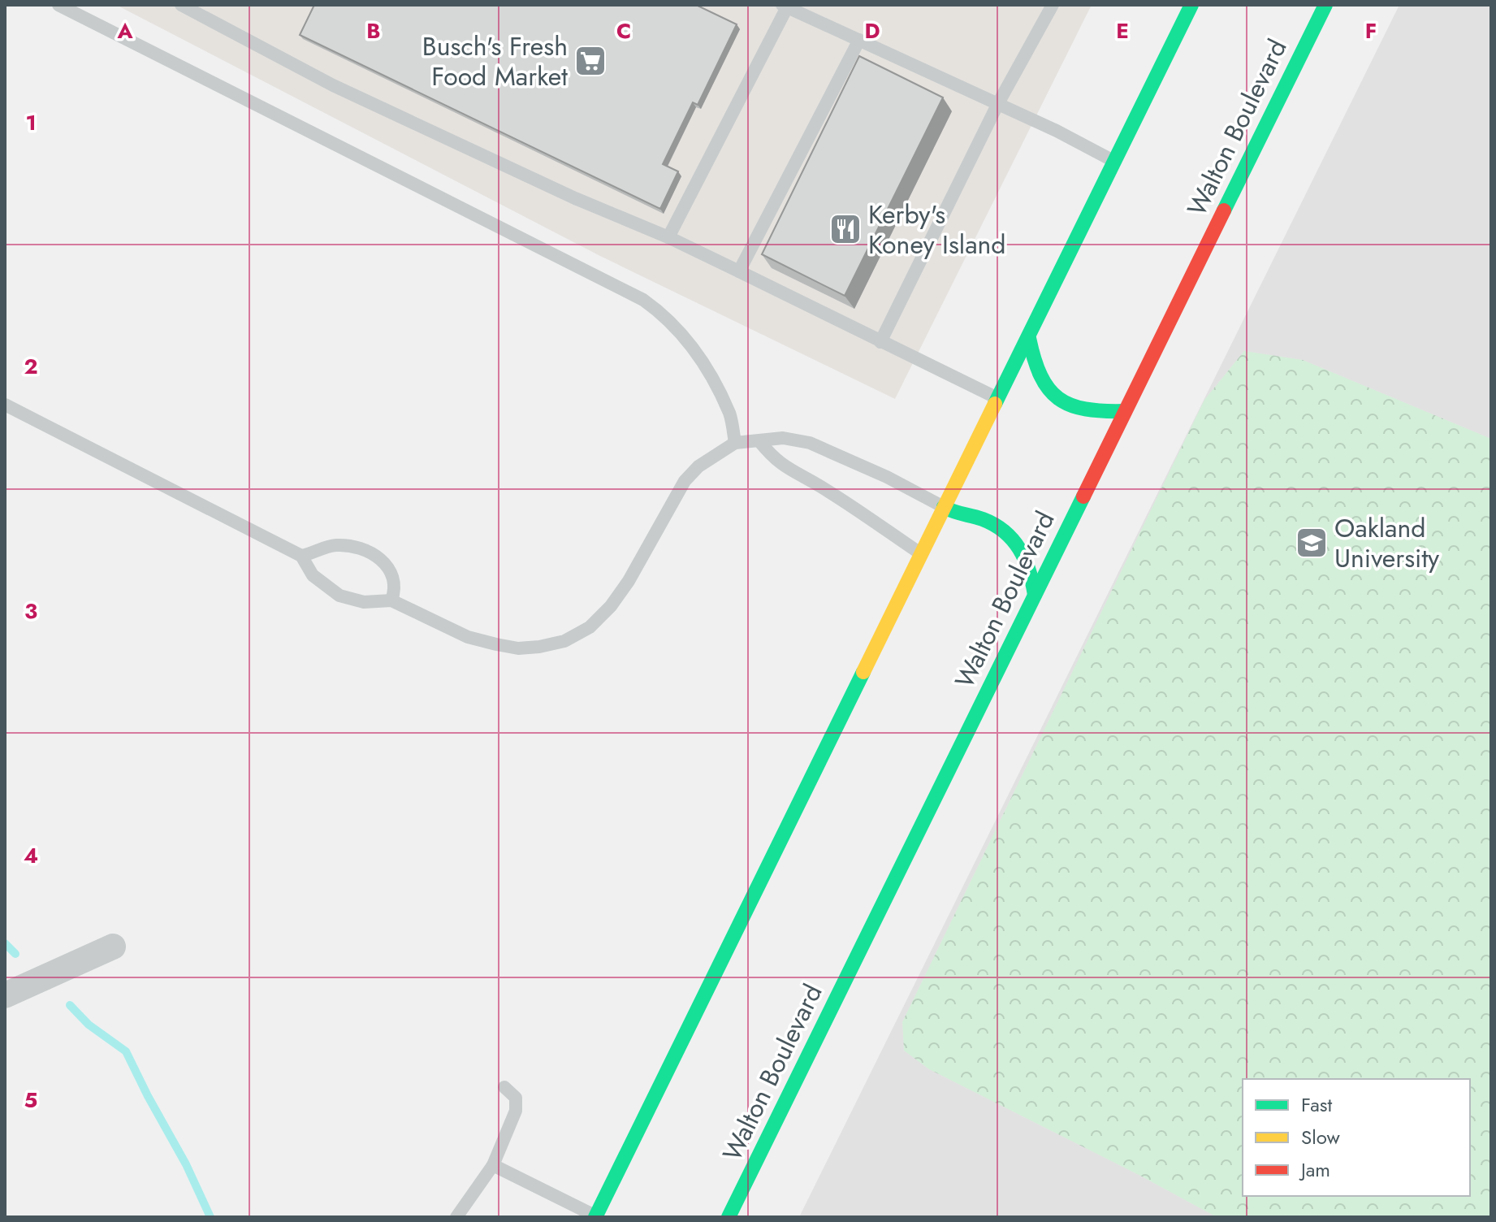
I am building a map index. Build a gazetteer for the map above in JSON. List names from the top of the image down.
{
  "streets": {
    "main road": ["Walton Boulevard"]
  },
  "places": {
    "supermarket": ["Busch's Fresh Food Market"],
    "restaurant": ["Kerby's Koney Island"],
    "school or university": ["Oakland University"]
  },
  "legend": ["Fast", "Slow", "Jam"],
  "grid": {
    "columns": [
      "A",
      "B",
      "C",
      "D",
      "E",
      "F"
    ],
    "rows": [
      "1",
      "2",
      "3",
      "4",
      "5"
    ]
  }
}
